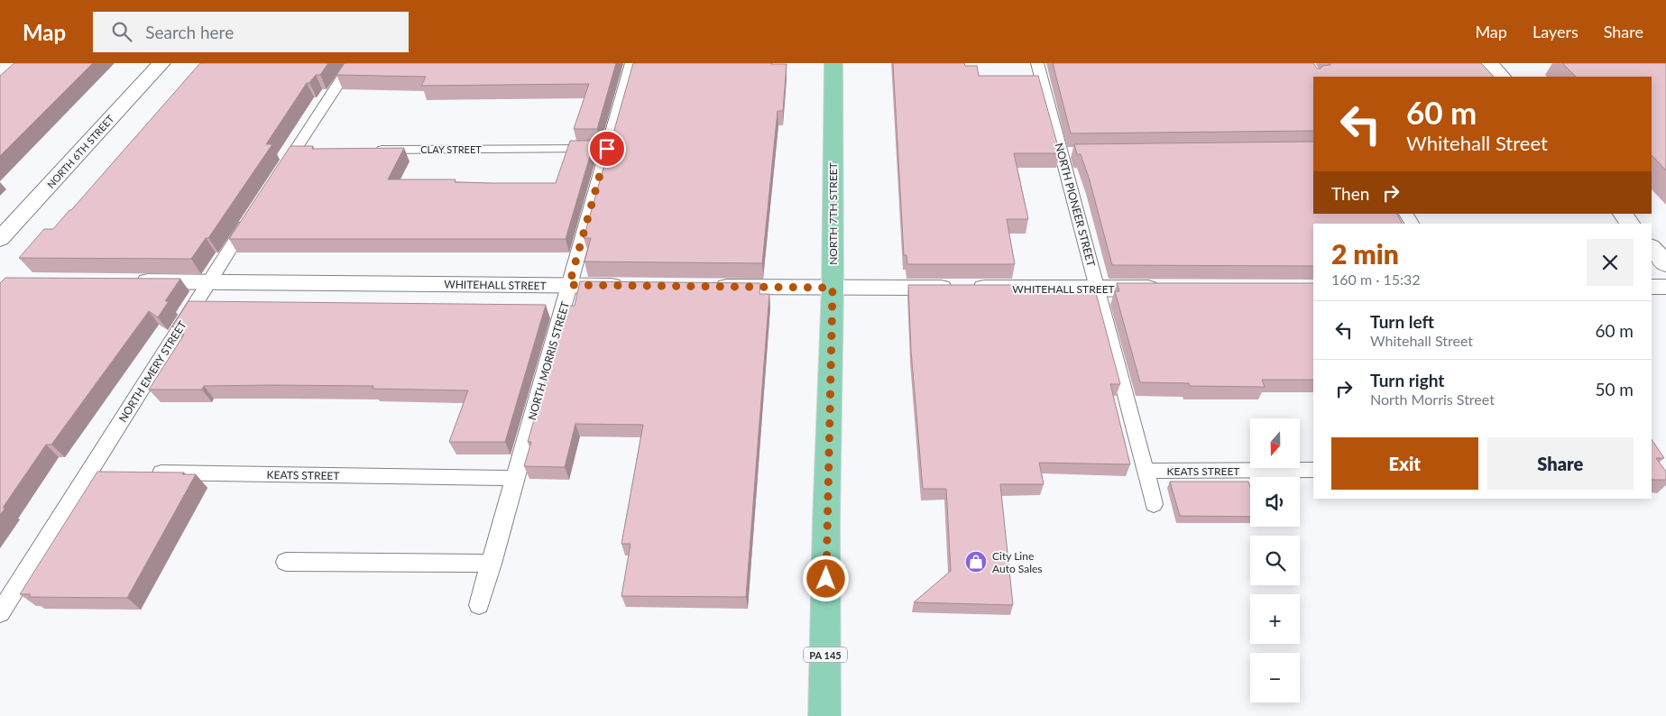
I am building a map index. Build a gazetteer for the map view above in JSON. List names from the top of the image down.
{
  "streets": {
    "main road": ["NORTH 7TH STREET", "PA 145"],
    "street": ["NORTH 6TH STREET", "WHITEHALL STREET"],
    "lane": [
      "CLAY STREET",
      "NORTH PIONEER STREET",
      "NORTH MORRIS STREET",
      "NORTH EMERY STREET",
      "KEATS STREET"
    ]
  },
  "crossings": [
    ["CLAY STREET", "NORTH MORRIS STREET"],
    ["NORTH PIONEER STREET", "WHITEHALL STREET"],
    ["NORTH PIONEER STREET", "KEATS STREET"],
    ["NORTH 7TH STREET", "WHITEHALL STREET"],
    ["WHITEHALL STREET", "NORTH MORRIS STREET"],
    ["WHITEHALL STREET", "NORTH EMERY STREET"],
    ["NORTH MORRIS STREET", "KEATS STREET"]
  ],
  "places": {
    "shop": ["City Line Auto Sales"]
  },
  "north": "bottom",
  "page": {
    "header": "Map",
    "search": "Search here",
    "nav": ["Map", "Layers", "Share"],
    "turn": ["60 m", "Whitehall Street"],
    "then": "Then",
    "heading": ["2 min", "160 m · 15:32"],
    "list": [
      {
        "name": "Turn left",
        "note": "Whitehall Street",
        "value": "60 m"
      },
      {
        "name": "Turn right",
        "note": "North Morris Street",
        "value": "50 m"
      }
    ],
    "map_buttons": ["+", "−"],
    "buttons": ["Exit", "Share"]
  }
}
